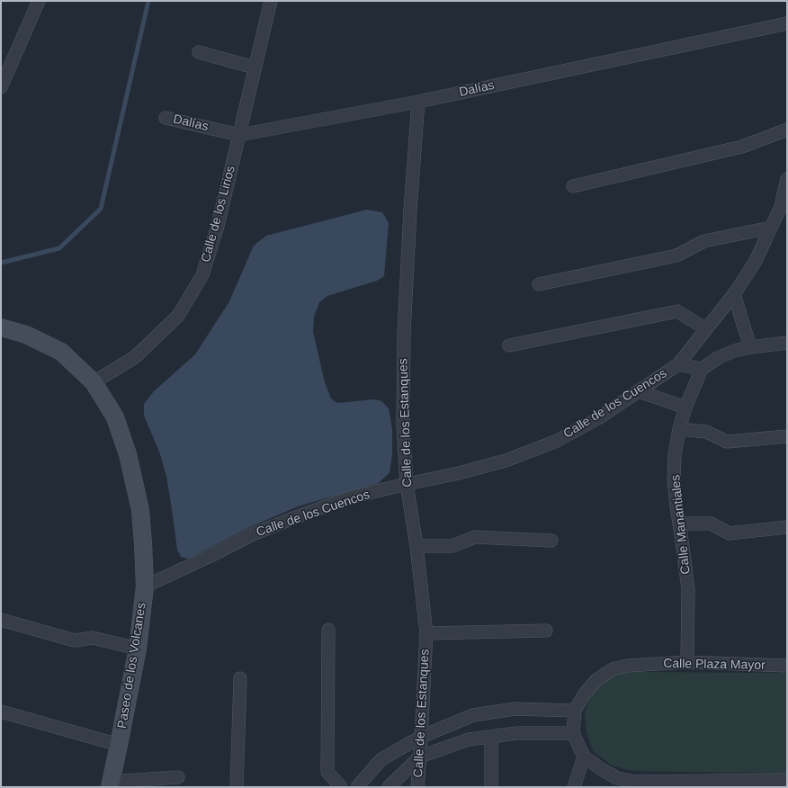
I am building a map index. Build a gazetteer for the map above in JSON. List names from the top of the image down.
{
  "streets": {
    "street": [
      "Dalías",
      "Calle de los Lirios",
      "Calle de los Cuencos",
      "Calle de los Estanques",
      "Calle Manantiales",
      "Calle Plaza Mayor",
      "Paseo de los Volcanes"
    ]
  },
  "crossings": [
    ["Dalías", "Calle de los Lirios"],
    ["Dalías", "Calle de los Estanques"],
    ["Calle de los Lirios", "Paseo de los Volcanes"],
    ["Calle de los Cuencos", "Calle de los Estanques"],
    ["Calle de los Cuencos", "Paseo de los Volcanes"],
    ["Calle Manantiales", "Calle Plaza Mayor"]
  ]
}
